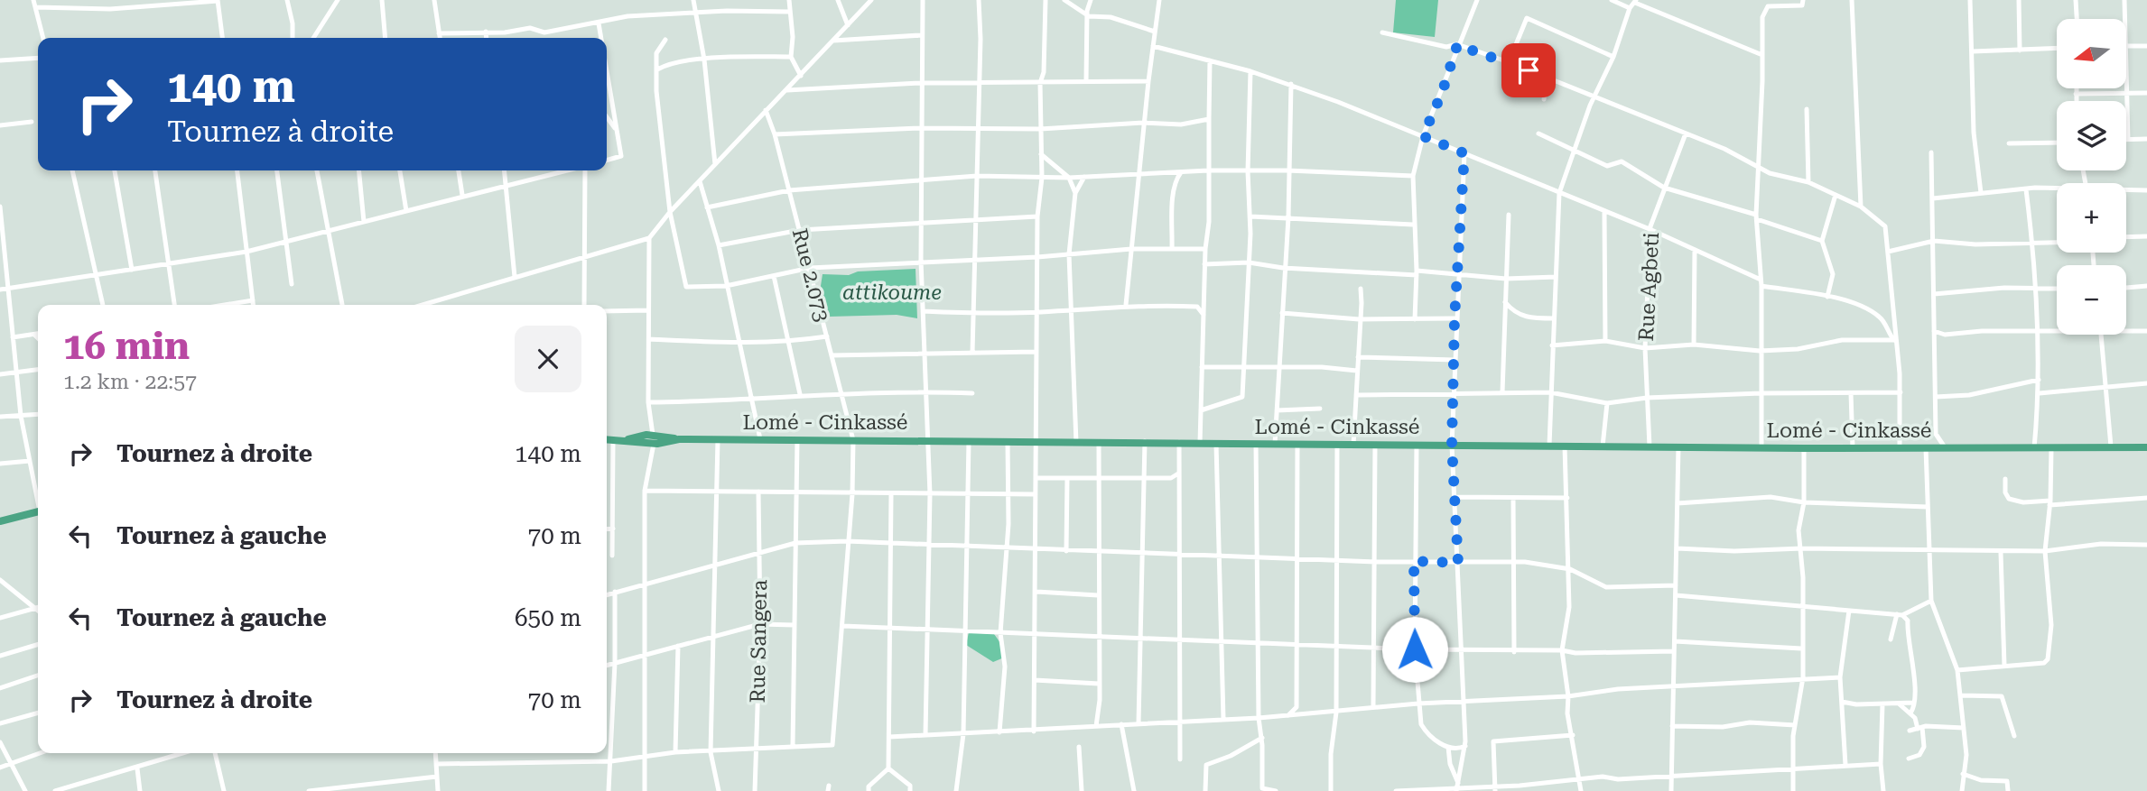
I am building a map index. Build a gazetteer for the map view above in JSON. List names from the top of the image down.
{
  "streets": {
    "highway": ["Lomé - Cinkassé"],
    "street": ["Rue 2.073", "Rue Agbeti", "Rue Sangera"]
  },
  "crossings": [
    ["Rue 2.073", "Lomé - Cinkassé"],
    ["Rue Agbeti", "Lomé - Cinkassé"]
  ],
  "parks": ["attikoume"],
  "north": "left",
  "page": {
    "map_buttons": ["+", "−"],
    "turn": ["140 m", "Tournez à droite"],
    "heading": ["16 min", "1.2 km · 22:57"],
    "list": [
      {
        "name": "Tournez à droite",
        "value": "140 m"
      },
      {
        "name": "Tournez à gauche",
        "value": "70 m"
      },
      {
        "name": "Tournez à gauche",
        "value": "650 m"
      },
      {
        "name": "Tournez à droite",
        "value": "70 m"
      }
    ]
  }
}
